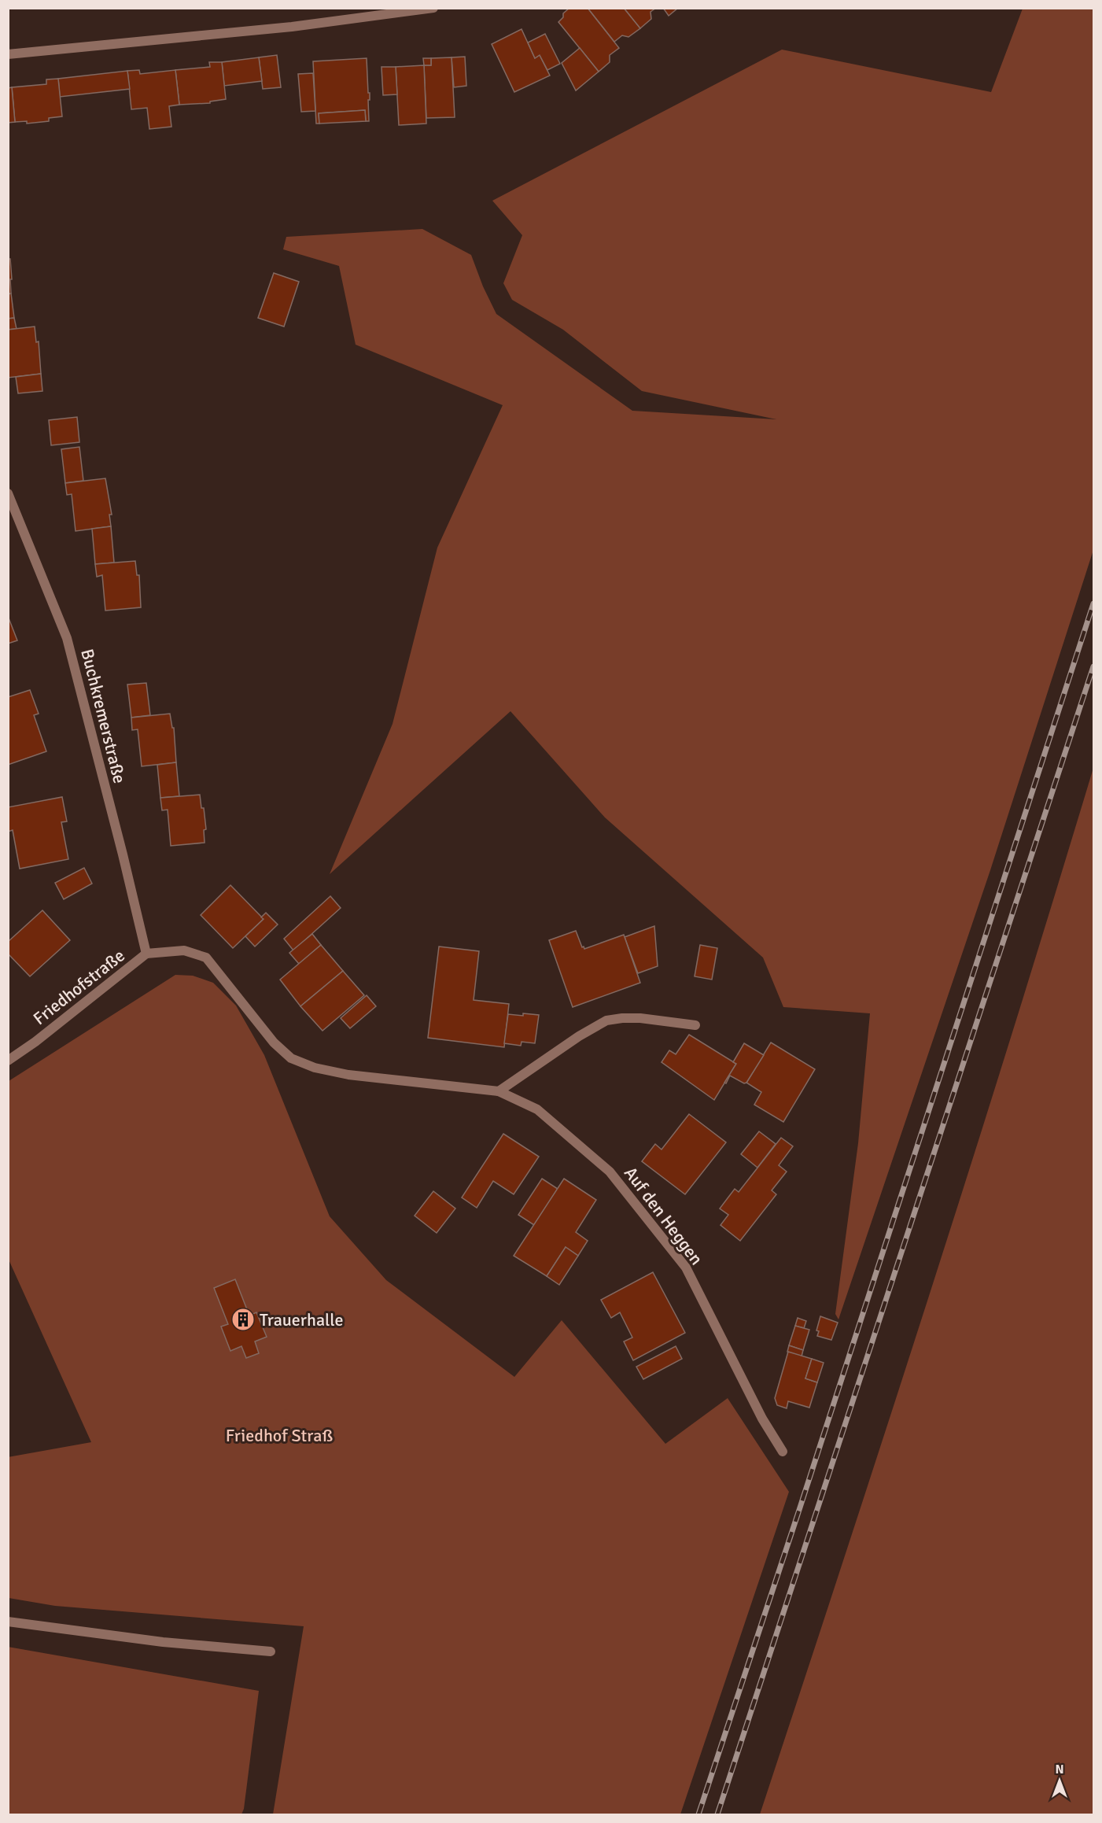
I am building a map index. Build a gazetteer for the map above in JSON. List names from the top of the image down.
{
  "streets": {
    "street": ["Buchkremerstraße", "Friedhofstraße", "Auf den Heggen"]
  },
  "crossings": [
    ["Buchkremerstraße", "Friedhofstraße"],
    ["Buchkremerstraße", "Auf den Heggen"],
    ["Friedhofstraße", "Auf den Heggen"]
  ],
  "parks": ["Friedhof Straß"],
  "places": {
    "building": ["Trauerhalle"]
  },
  "north": "top"
}
